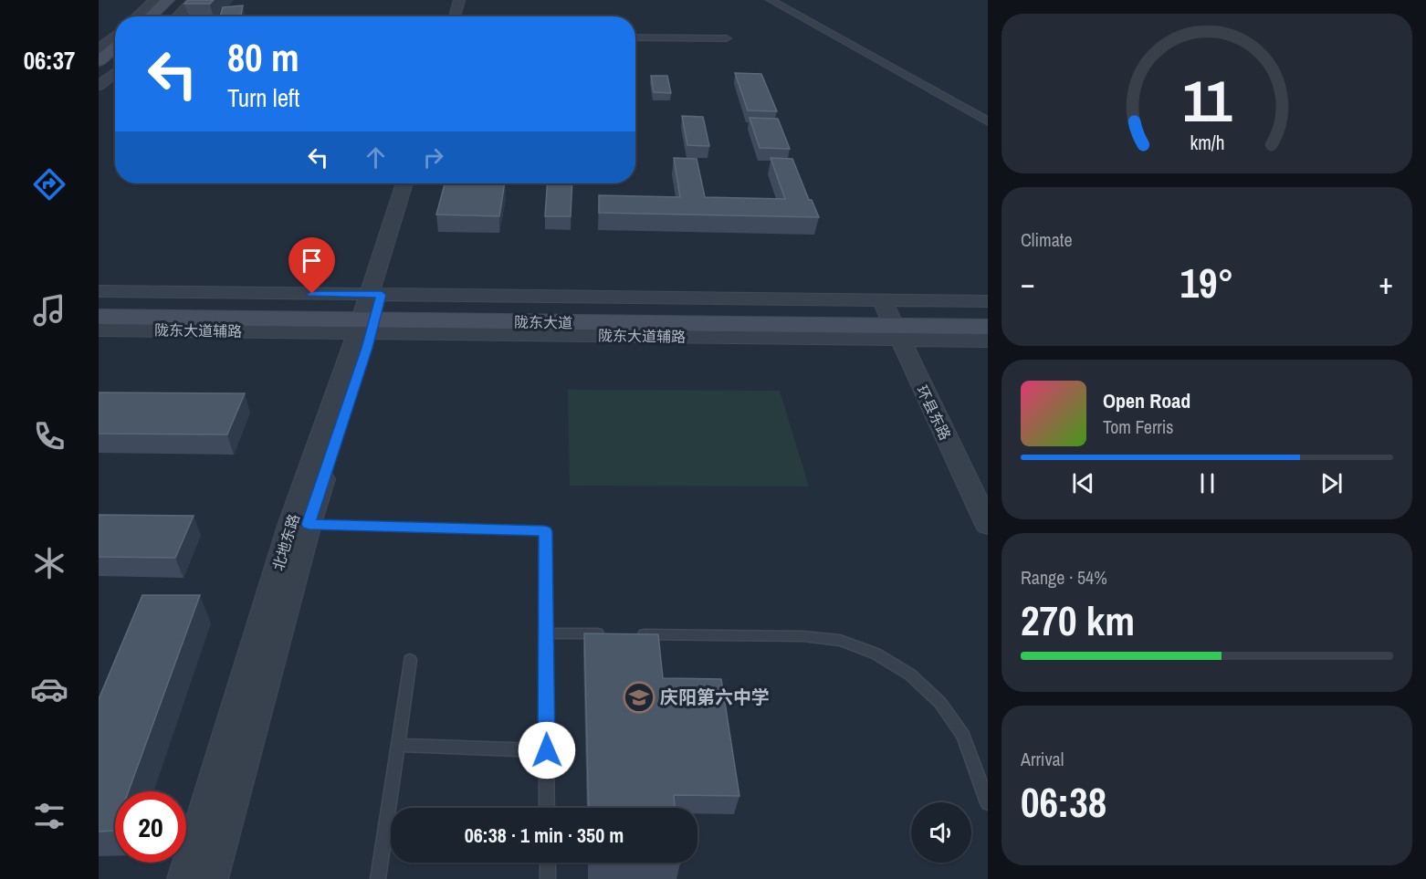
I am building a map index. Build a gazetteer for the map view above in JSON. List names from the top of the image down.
{
  "streets": {
    "main road": ["陇东大道"],
    "street": ["陇东大道辅路", "环县东路", "北地东路"]
  },
  "crossings": [
    ["陇东大道", "陇东大道辅路"],
    ["陇东大道", "环县东路"],
    ["陇东大道", "北地东路"],
    ["陇东大道辅路", "北地东路"]
  ],
  "places": {
    "school or university": ["庆阳第六中学"]
  },
  "page": {
    "tabs": "06:37",
    "turn": ["80 m", "Turn left"],
    "tile": [
      "Climate",
      ["Range · 54%", "270 km"],
      ["Arrival", "06:38"]
    ],
    "heat": ["−", "19°", "+"],
    "song": ["Open Road", "Tom Ferris"],
    "limit": "20",
    "trip": "06:38 · 1 min · 350 m",
    "gauge": ["11", "km/h"]
  }
}
